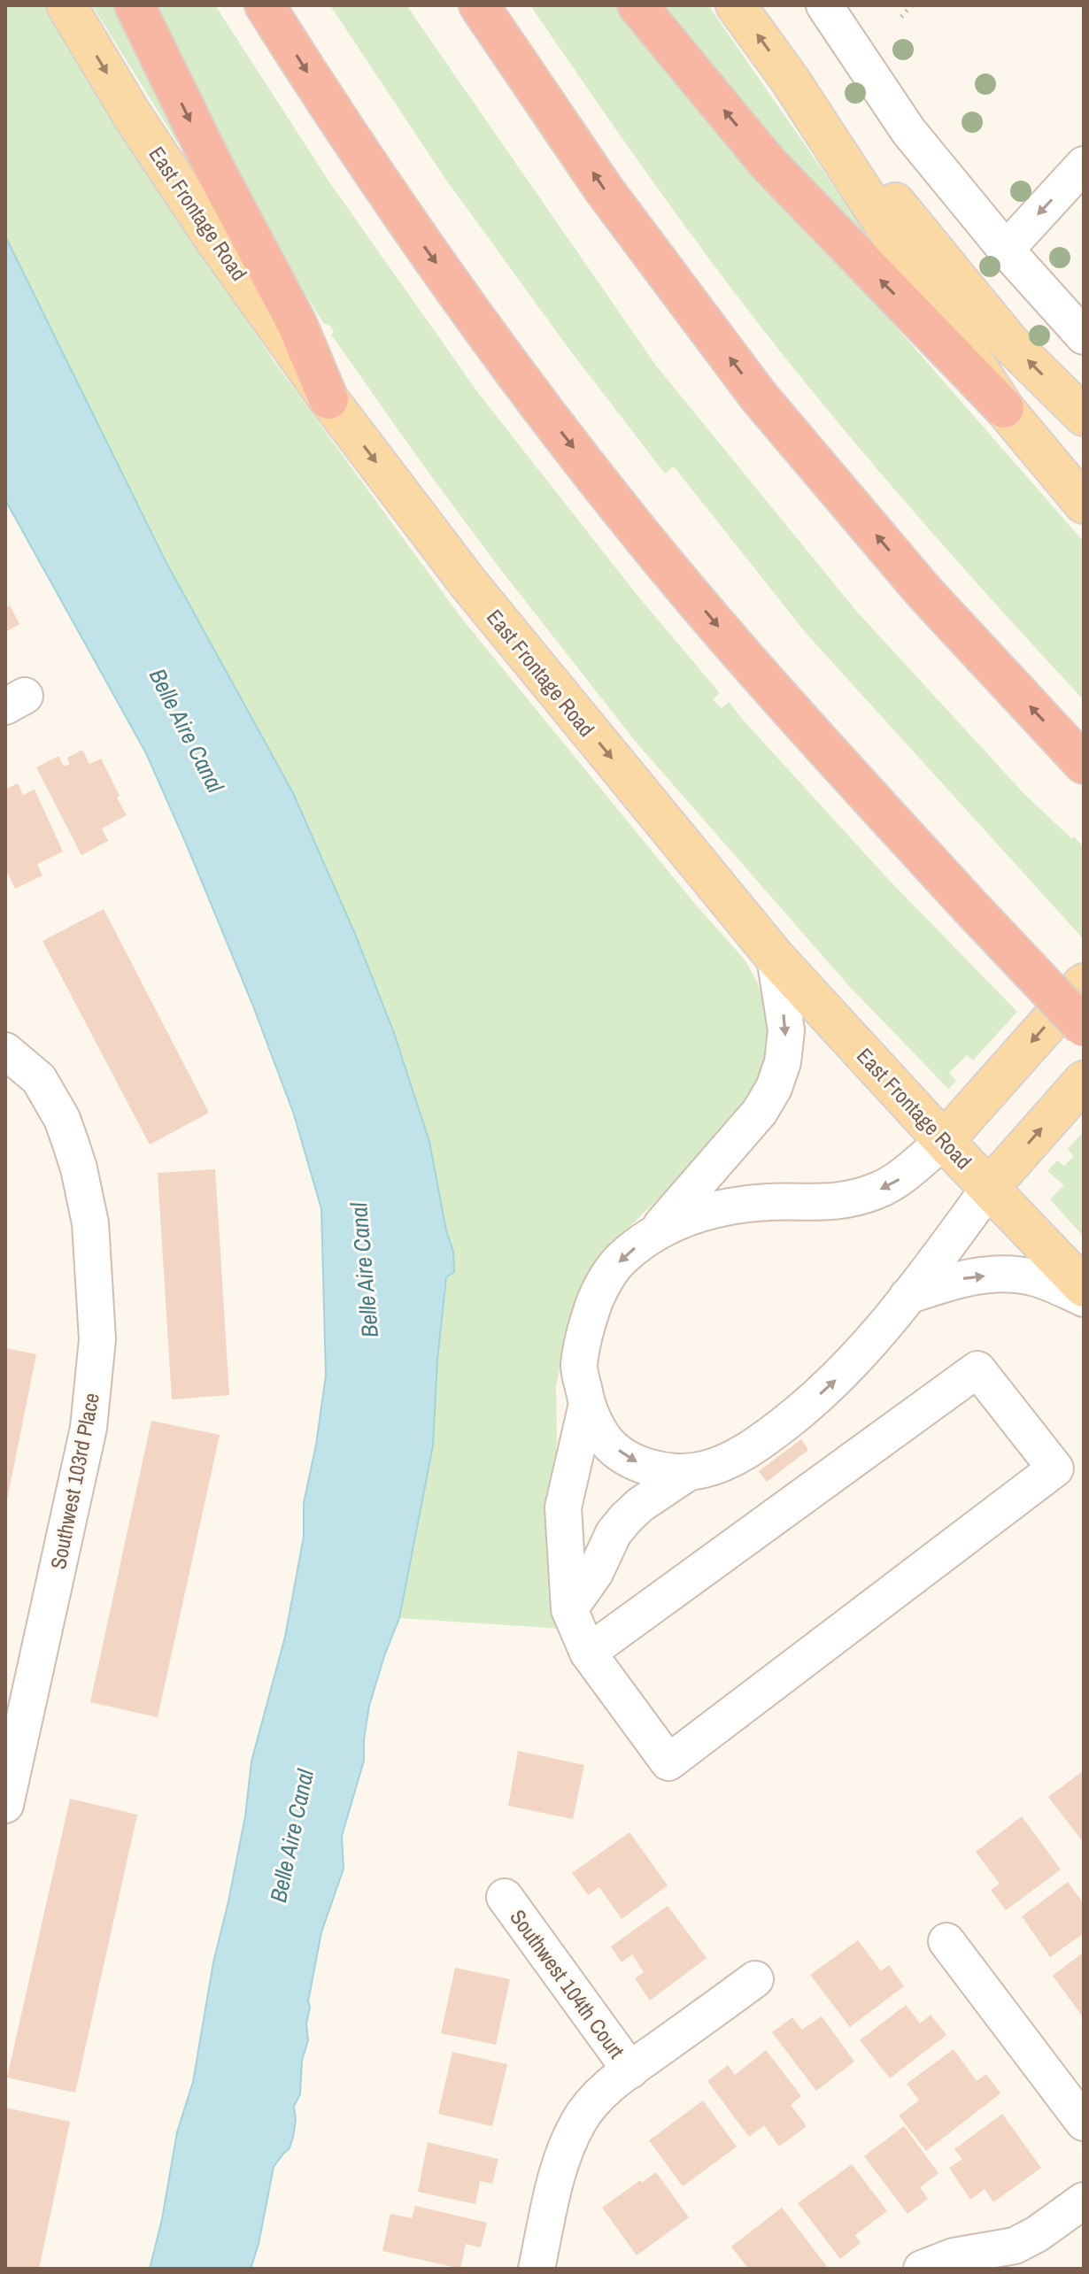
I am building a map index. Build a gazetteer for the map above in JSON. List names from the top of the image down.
{
  "streets": {
    "main road": ["East Frontage Road"],
    "street": ["Southwest 103rd Place", "Southwest 104th Court"]
  },
  "one_way": ["East Frontage Road"],
  "water": ["Belle Aire Canal"]
}
